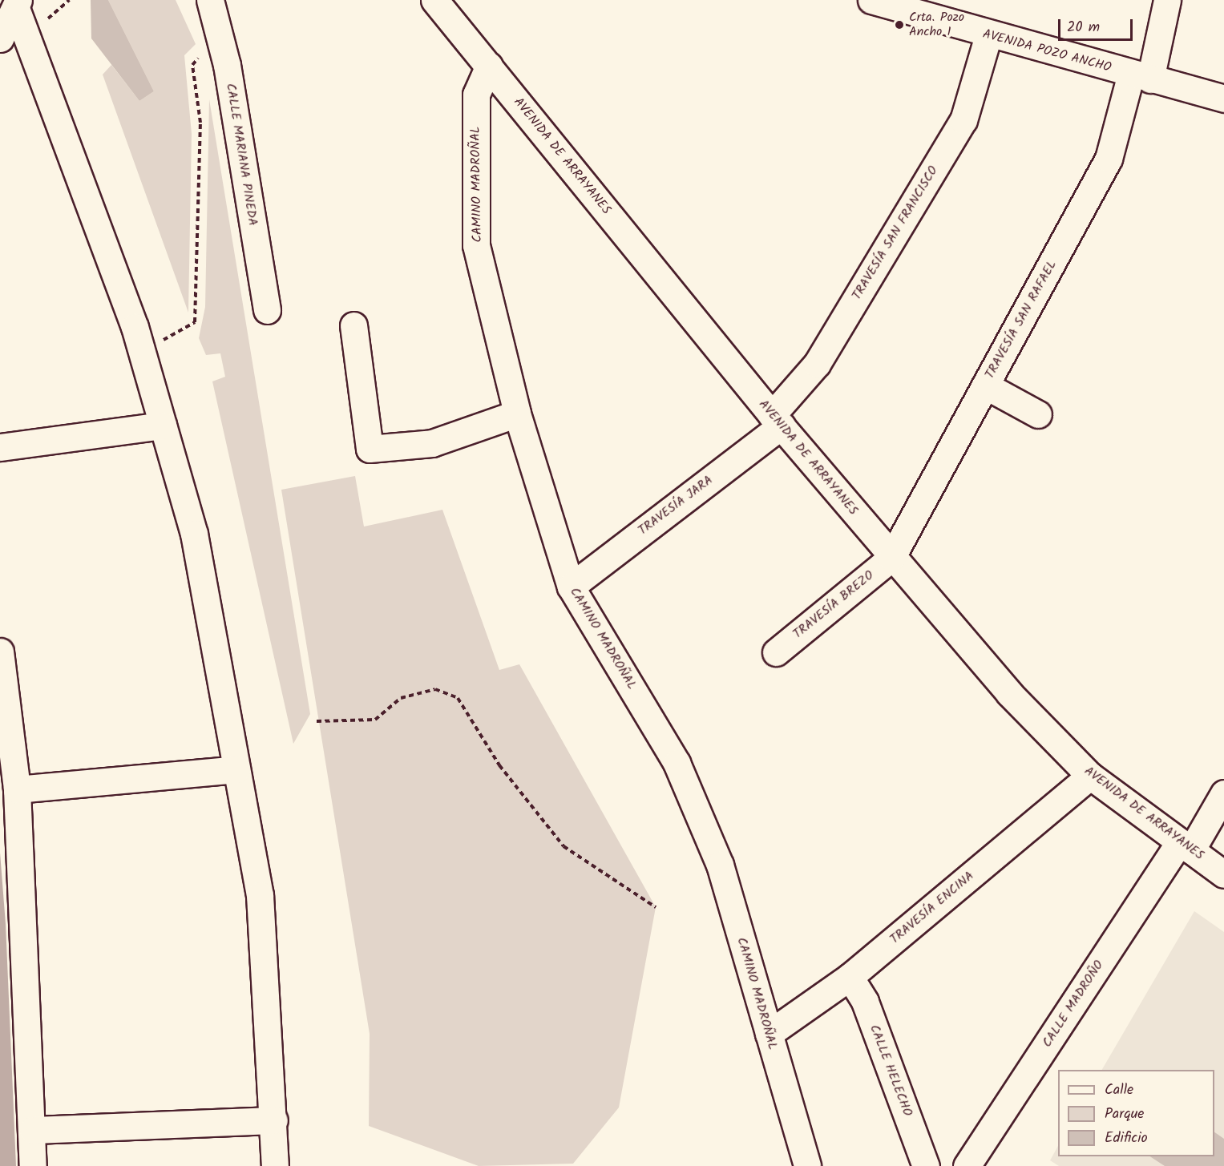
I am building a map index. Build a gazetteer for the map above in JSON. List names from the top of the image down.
{
  "streets": {
    "street": [
      "AVENIDA POZO ANCHO",
      "CALLE MARIANA PINEDA",
      "AVENIDA DE ARRAYANES",
      "CAMINO MADROÑAL",
      "TRAVESÍA SAN FRANCISCO",
      "TRAVESÍA SAN RAFAEL",
      "TRAVESÍA JARA",
      "TRAVESÍA BREZO",
      "TRAVESÍA ENCINA",
      "CALLE MADROÑO",
      "CALLE HELECHO"
    ]
  },
  "crossings": [
    ["AVENIDA POZO ANCHO", "TRAVESÍA SAN FRANCISCO"],
    ["AVENIDA POZO ANCHO", "TRAVESÍA SAN RAFAEL"],
    ["AVENIDA DE ARRAYANES", "CAMINO MADROÑAL"],
    ["AVENIDA DE ARRAYANES", "TRAVESÍA SAN FRANCISCO"],
    ["AVENIDA DE ARRAYANES", "TRAVESÍA SAN RAFAEL"],
    ["AVENIDA DE ARRAYANES", "TRAVESÍA JARA"],
    ["AVENIDA DE ARRAYANES", "TRAVESÍA BREZO"],
    ["AVENIDA DE ARRAYANES", "TRAVESÍA ENCINA"],
    ["AVENIDA DE ARRAYANES", "CALLE MADROÑO"],
    ["CAMINO MADROÑAL", "TRAVESÍA JARA"],
    ["CAMINO MADROÑAL", "TRAVESÍA ENCINA"],
    ["TRAVESÍA SAN FRANCISCO", "TRAVESÍA JARA"],
    ["TRAVESÍA SAN RAFAEL", "TRAVESÍA BREZO"],
    ["TRAVESÍA ENCINA", "CALLE HELECHO"]
  ],
  "places": ["Crta. Pozo Ancho 1"],
  "legend": ["Calle", "Parque", "Edificio"],
  "scale_bar": "20 m"
}
